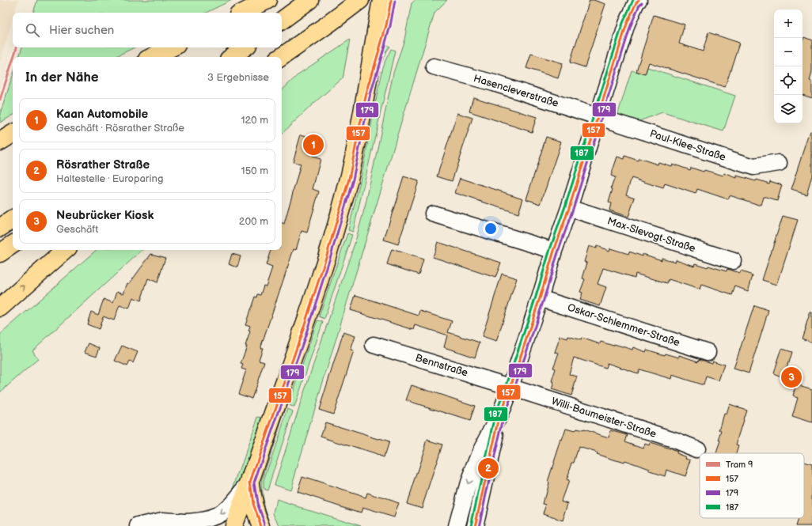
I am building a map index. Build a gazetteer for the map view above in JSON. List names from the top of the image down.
{
  "streets": {
    "street": [
      "Hasencleverstraße",
      "Paul-Klee-Straße",
      "Max-Slevogt-Straße",
      "Oskar-Schlemmer-Straße",
      "Bennstraße",
      "Willi-Baumeister-Straße"
    ]
  },
  "crossings": [
    ["Hasencleverstraße", "Paul-Klee-Straße"],
    ["Bennstraße", "Willi-Baumeister-Straße"]
  ],
  "lines": [
    "transit line 157",
    "transit line 187",
    "transit line 179",
    "tram line 9"
  ],
  "legend": [
    "Tram 9",
    "157",
    "179",
    "187"
  ],
  "page": {
    "map_buttons": ["+", "−"],
    "search": "Hier suchen",
    "heading": ["In der Nähe", "3 Ergebnisse"],
    "list": [
      {
        "mark": "1",
        "name": "Kaan Automobile",
        "note": "Geschäft · Rösrather Straße",
        "value": "120 m"
      },
      {
        "mark": "2",
        "name": "Rösrather Straße",
        "note": "Haltestelle · Europaring",
        "value": "150 m"
      },
      {
        "mark": "3",
        "name": "Neubrücker Kiosk",
        "note": "Geschäft",
        "value": "200 m"
      }
    ],
    "pins": ["1", "3", "2"]
  }
}
